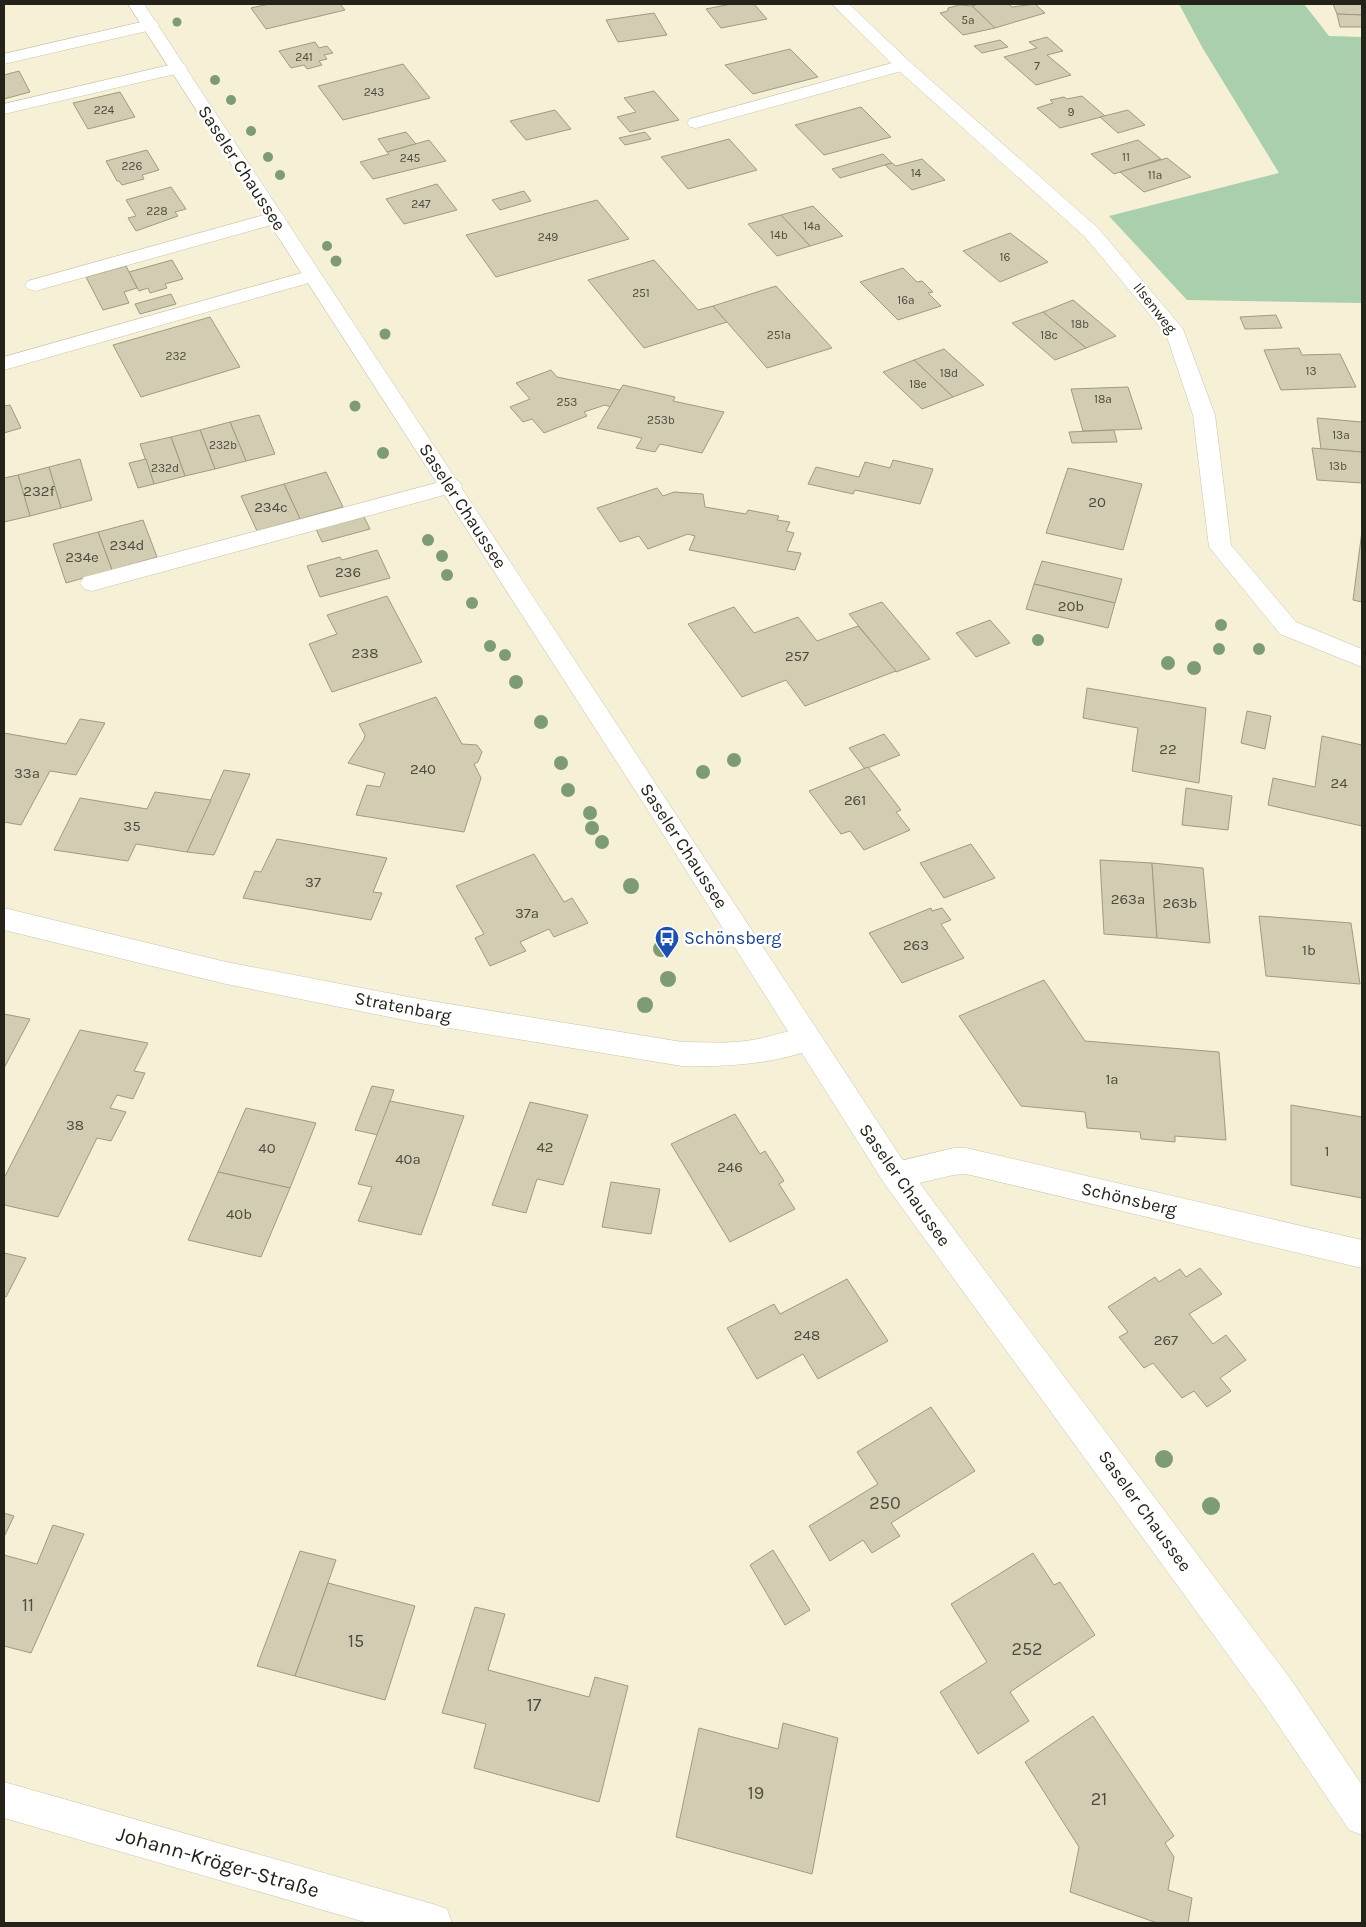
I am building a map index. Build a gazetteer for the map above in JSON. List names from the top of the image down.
{
  "streets": {
    "street": [
      "Saseler Chaussee",
      "Ilsenweg",
      "Stratenbarg",
      "Schönsberg",
      "Johann-Kröger-Straße"
    ]
  },
  "crossings": [
    ["Saseler Chaussee", "Stratenbarg"],
    ["Saseler Chaussee", "Schönsberg"]
  ],
  "places": {
    "bus stop": ["Schönsberg"]
  },
  "house_numbers": [
    "5a",
    "241",
    "7",
    "243",
    "224",
    "9",
    "11",
    "245",
    "226",
    "14",
    "11a",
    "247",
    "228",
    "14a",
    "14b",
    "249",
    "16",
    "251",
    "16a",
    "18b",
    "251a",
    "18c",
    "232",
    "13",
    "18d",
    "18e",
    "18a",
    "253",
    "253b",
    "13a",
    "232b",
    "13b",
    "232d",
    "232f",
    "20",
    "234c",
    "234d",
    "234e",
    "236",
    "20b",
    "238",
    "257",
    "22",
    "240",
    "33a",
    "24",
    "261",
    "35",
    "37",
    "263a",
    "263b",
    "37a",
    "263",
    "1b",
    "1a",
    "38",
    "42",
    "40",
    "1",
    "40a",
    "246",
    "40b",
    "248",
    "267",
    "250",
    "11",
    "15",
    "252",
    "17",
    "19",
    "21"
  ]
}
